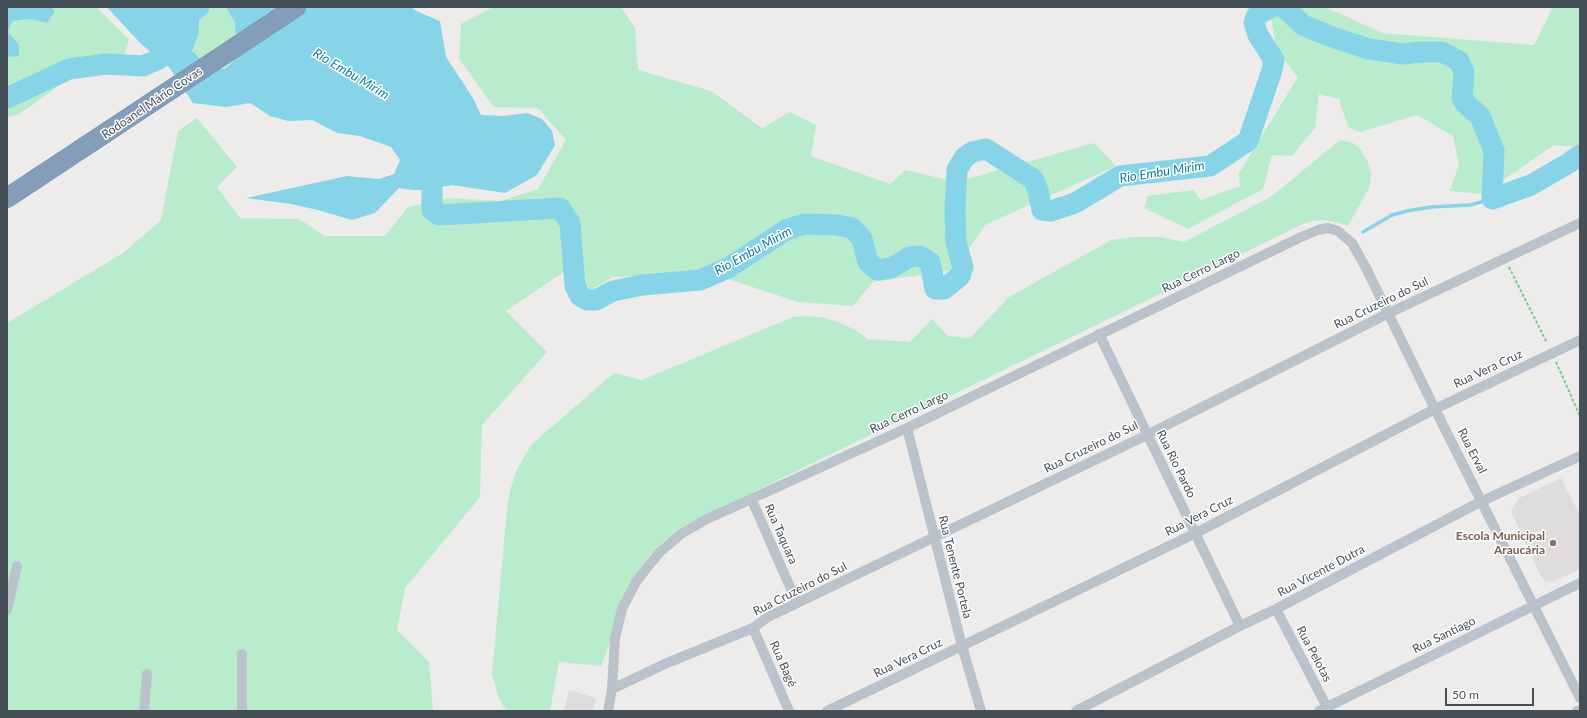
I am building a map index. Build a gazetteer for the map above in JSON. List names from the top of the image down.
{
  "streets": {
    "highway": ["Rodoanel Mário Covas"],
    "street": [
      "Rua Cerro Largo",
      "Rua Cruzeiro do Sul",
      "Rua Vera Cruz",
      "Rua Erval",
      "Rua Rio Pardo",
      "Rua Taquara",
      "Rua Tenente Portela",
      "Rua Vicente Dutra",
      "Rua Santiago",
      "Rua Pelotas",
      "Rua Bagé"
    ]
  },
  "crossings": [
    ["Rua Cerro Largo", "Rua Cruzeiro do Sul"],
    ["Rua Cerro Largo", "Rua Erval"],
    ["Rua Cerro Largo", "Rua Rio Pardo"],
    ["Rua Cerro Largo", "Rua Taquara"],
    ["Rua Cerro Largo", "Rua Tenente Portela"],
    ["Rua Cruzeiro do Sul", "Rua Erval"],
    ["Rua Cruzeiro do Sul", "Rua Rio Pardo"],
    ["Rua Cruzeiro do Sul", "Rua Taquara"],
    ["Rua Cruzeiro do Sul", "Rua Tenente Portela"],
    ["Rua Cruzeiro do Sul", "Rua Bagé"],
    ["Rua Vera Cruz", "Rua Erval"],
    ["Rua Vera Cruz", "Rua Rio Pardo"],
    ["Rua Vera Cruz", "Rua Tenente Portela"],
    ["Rua Erval", "Rua Vicente Dutra"],
    ["Rua Erval", "Rua Santiago"],
    ["Rua Rio Pardo", "Rua Vicente Dutra"],
    ["Rua Vicente Dutra", "Rua Pelotas"],
    ["Rua Santiago", "Rua Pelotas"]
  ],
  "water": ["Rio Embu Mirim"],
  "places": ["Escola Municipal Araucária"],
  "scale_bar": "50 m"
}
